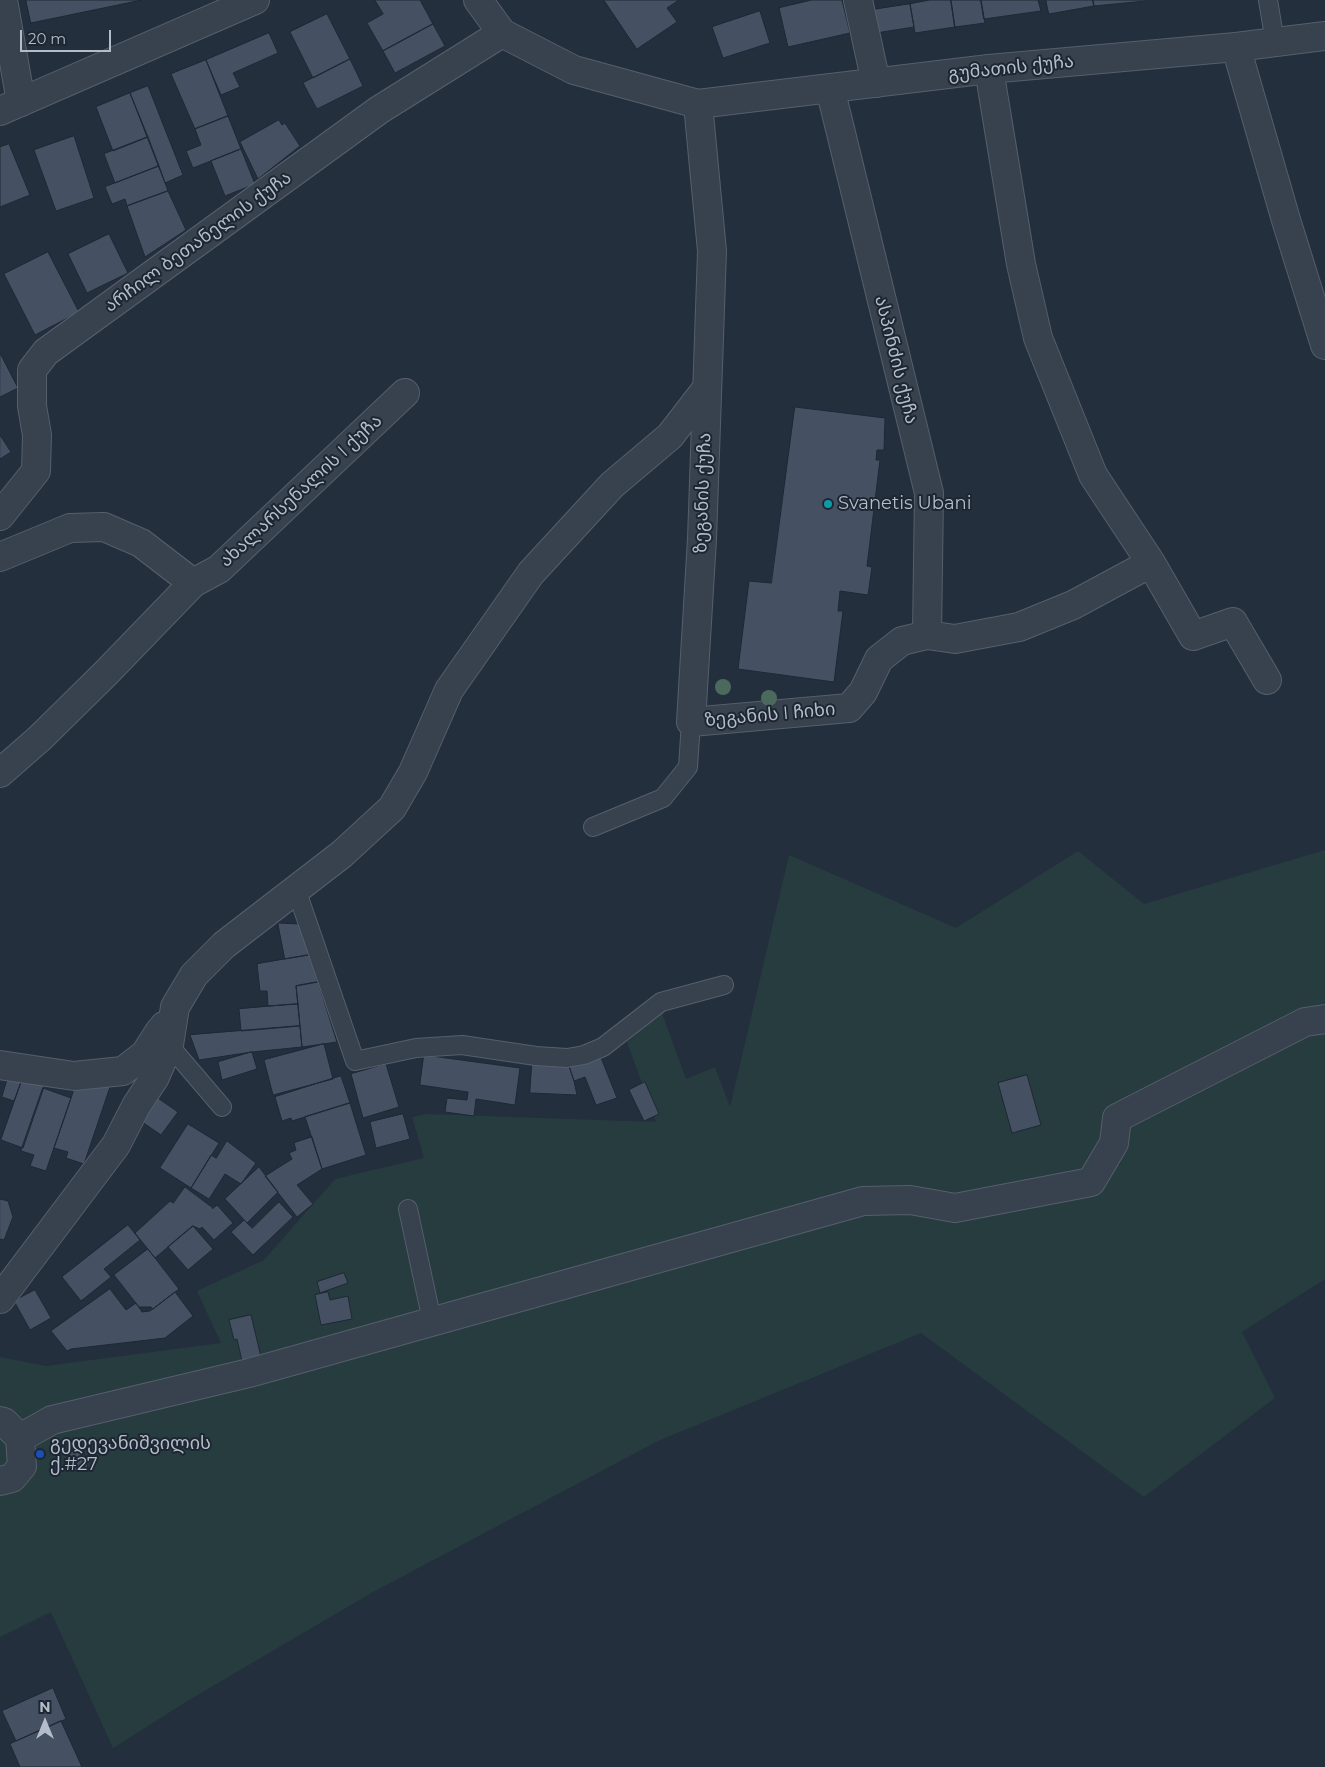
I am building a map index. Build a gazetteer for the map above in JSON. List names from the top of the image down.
{
  "streets": {
    "street": [
      "გუმათის ქუჩა",
      "არჩილ ბეთანელის ქუჩა",
      "ასპინძის ქუჩა",
      "ახალარსენალის I ქუჩა",
      "ზეგანის ქუჩა",
      "ზეგანის I ჩიხი"
    ]
  },
  "crossings": [
    ["გუმათის ქუჩა", "ასპინძის ქუჩა"],
    ["გუმათის ქუჩა", "ზეგანის ქუჩა"],
    ["ასპინძის ქუჩა", "ზეგანის I ჩიხი"],
    ["ზეგანის ქუჩა", "ზეგანის I ჩიხი"]
  ],
  "places": ["Svanetis Ubani", "გედევანიშვილის ქ.#27"],
  "scale_bar": "20 m",
  "north": "top"
}
